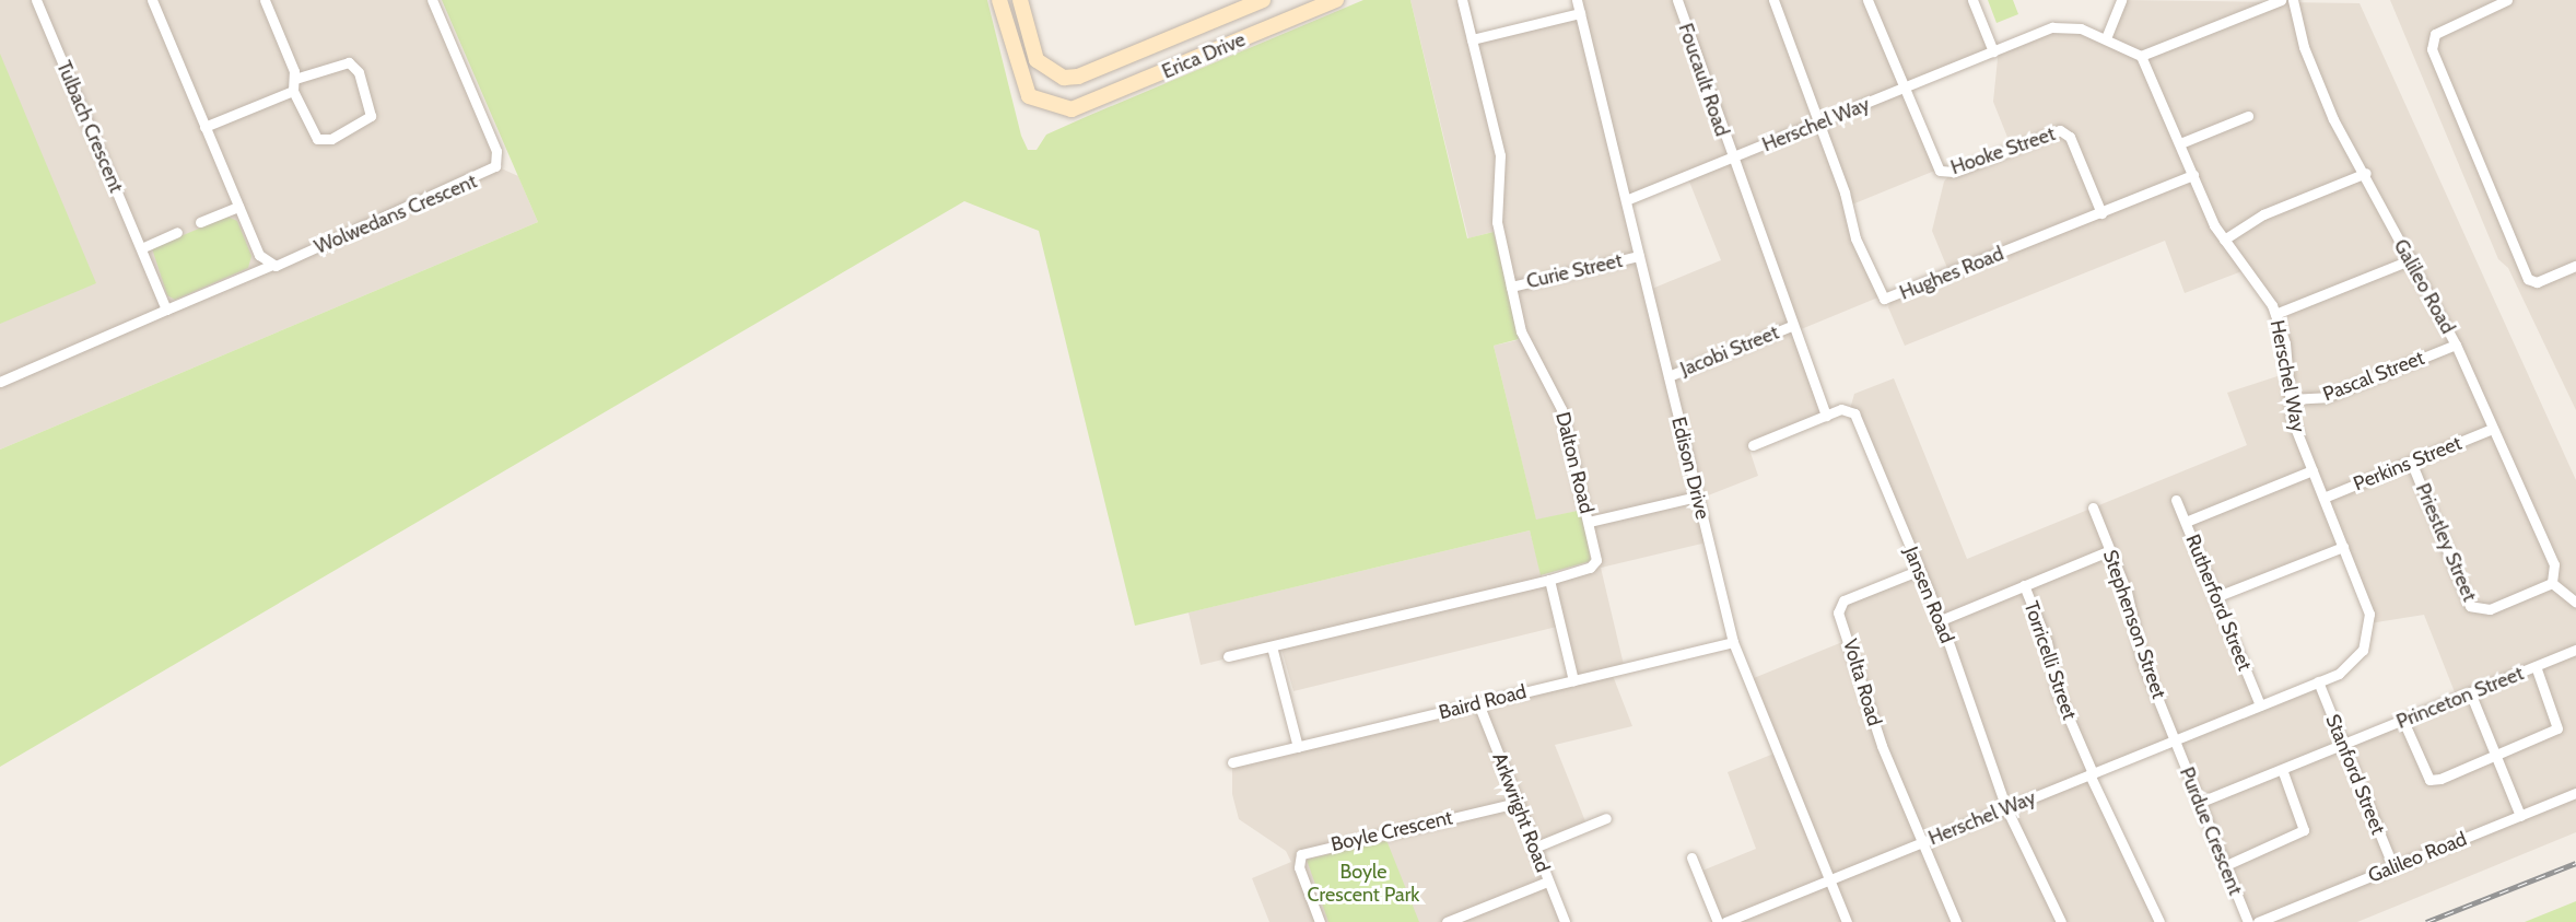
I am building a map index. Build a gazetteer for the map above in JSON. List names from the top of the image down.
{
  "streets": {
    "main road": ["Erica Drive"],
    "street": [
      "Foucault Road",
      "Herschel Way",
      "Tulbach Crescent",
      "Hooke Street",
      "Wolwedans Crescent",
      "Curie Street",
      "Hughes Road",
      "Galileo Road",
      "Jacobi Street",
      "Pascal Street",
      "Dalton Road",
      "Perkins Street",
      "Edison Drive",
      "Priestley Street",
      "Jansen Road",
      "Rutherford Street",
      "Stephenson Street",
      "Torricelli Street",
      "Volta Road",
      "Princeton Street",
      "Baird Road",
      "Stanford Street",
      "Arkwright Road",
      "Boyle Crescent",
      "Purdue Crescent"
    ]
  },
  "crossings": [
    ["Foucault Road", "Herschel Way"],
    ["Herschel Way", "Hooke Street"],
    ["Herschel Way", "Hughes Road"],
    ["Herschel Way", "Pascal Street"],
    ["Herschel Way", "Perkins Street"],
    ["Herschel Way", "Edison Drive"],
    ["Herschel Way", "Jansen Road"],
    ["Herschel Way", "Rutherford Street"],
    ["Herschel Way", "Stephenson Street"],
    ["Herschel Way", "Torricelli Street"],
    ["Herschel Way", "Volta Road"],
    ["Herschel Way", "Stanford Street"],
    ["Herschel Way", "Purdue Crescent"],
    ["Tulbach Crescent", "Wolwedans Crescent"],
    ["Hooke Street", "Hughes Road"],
    ["Curie Street", "Dalton Road"],
    ["Curie Street", "Edison Drive"],
    ["Galileo Road", "Pascal Street"],
    ["Galileo Road", "Perkins Street"],
    ["Galileo Road", "Priestley Street"],
    ["Galileo Road", "Stanford Street"],
    ["Jacobi Street", "Edison Drive"],
    ["Perkins Street", "Priestley Street"],
    ["Edison Drive", "Baird Road"],
    ["Jansen Road", "Volta Road"],
    ["Stephenson Street", "Purdue Crescent"],
    ["Princeton Street", "Stanford Street"],
    ["Princeton Street", "Purdue Crescent"],
    ["Baird Road", "Arkwright Road"],
    ["Arkwright Road", "Boyle Crescent"]
  ],
  "parks": ["Boyle Crescent Park"]
}
